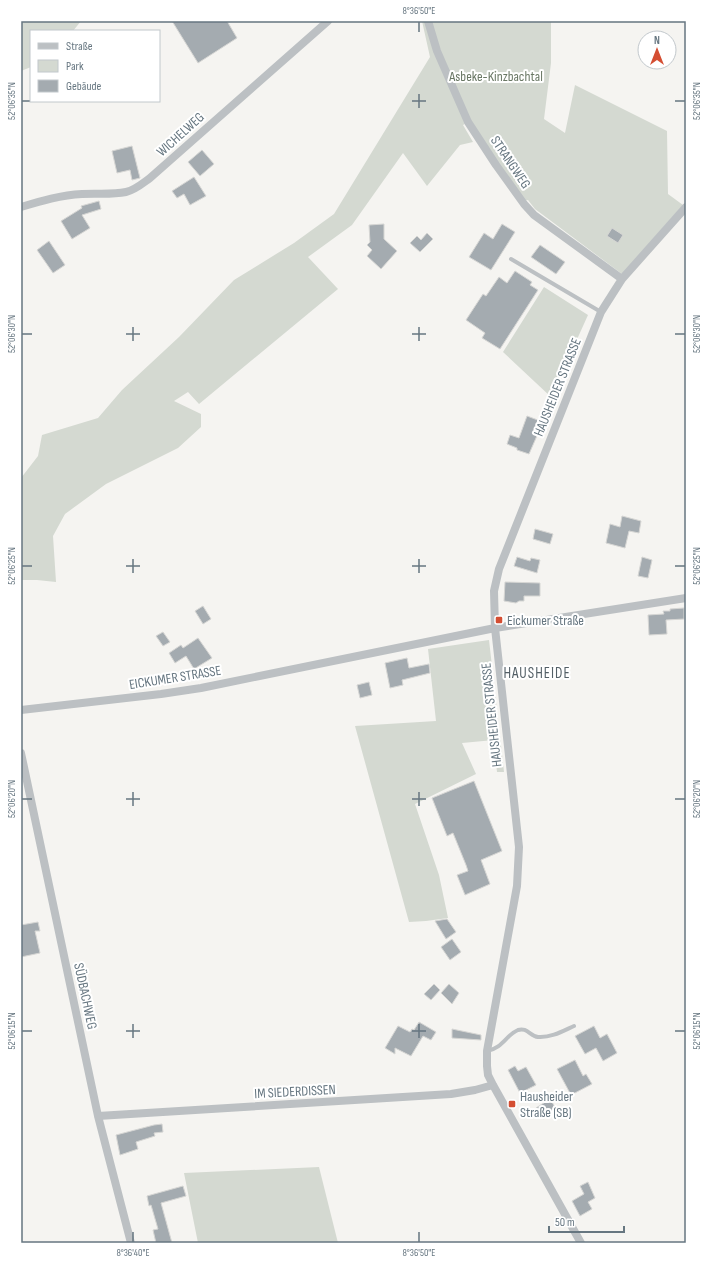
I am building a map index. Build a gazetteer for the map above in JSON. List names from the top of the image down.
{
  "streets": {
    "street": [
      "WICHELWEG",
      "STRANGWEG",
      "HAUSHEIDER STRASSE",
      "EICKUMER STRASSE",
      "SÜDBACHWEG",
      "IM SIEDERDISSEN"
    ]
  },
  "crossings": [
    ["STRANGWEG", "HAUSHEIDER STRASSE"],
    ["HAUSHEIDER STRASSE", "EICKUMER STRASSE"],
    ["HAUSHEIDER STRASSE", "IM SIEDERDISSEN"],
    ["SÜDBACHWEG", "IM SIEDERDISSEN"]
  ],
  "districts": ["HAUSHEIDE"],
  "parks": ["Asbeke-Kinzbachtal"],
  "places": {
    "transit": ["Eickumer Straße", "Hausheider Straße (SB)"]
  },
  "legend": ["Straße", "Park", "Gebäude"],
  "scale_bar": "50 m",
  "north": "top",
  "coordinates": [
    "8°36'50\"E",
    "52°06'35\"N",
    "52°06'30\"N",
    "52°06'25\"N",
    "52°06'20\"N",
    "52°06'15\"N",
    "8°36'40\"E"
  ]
}
